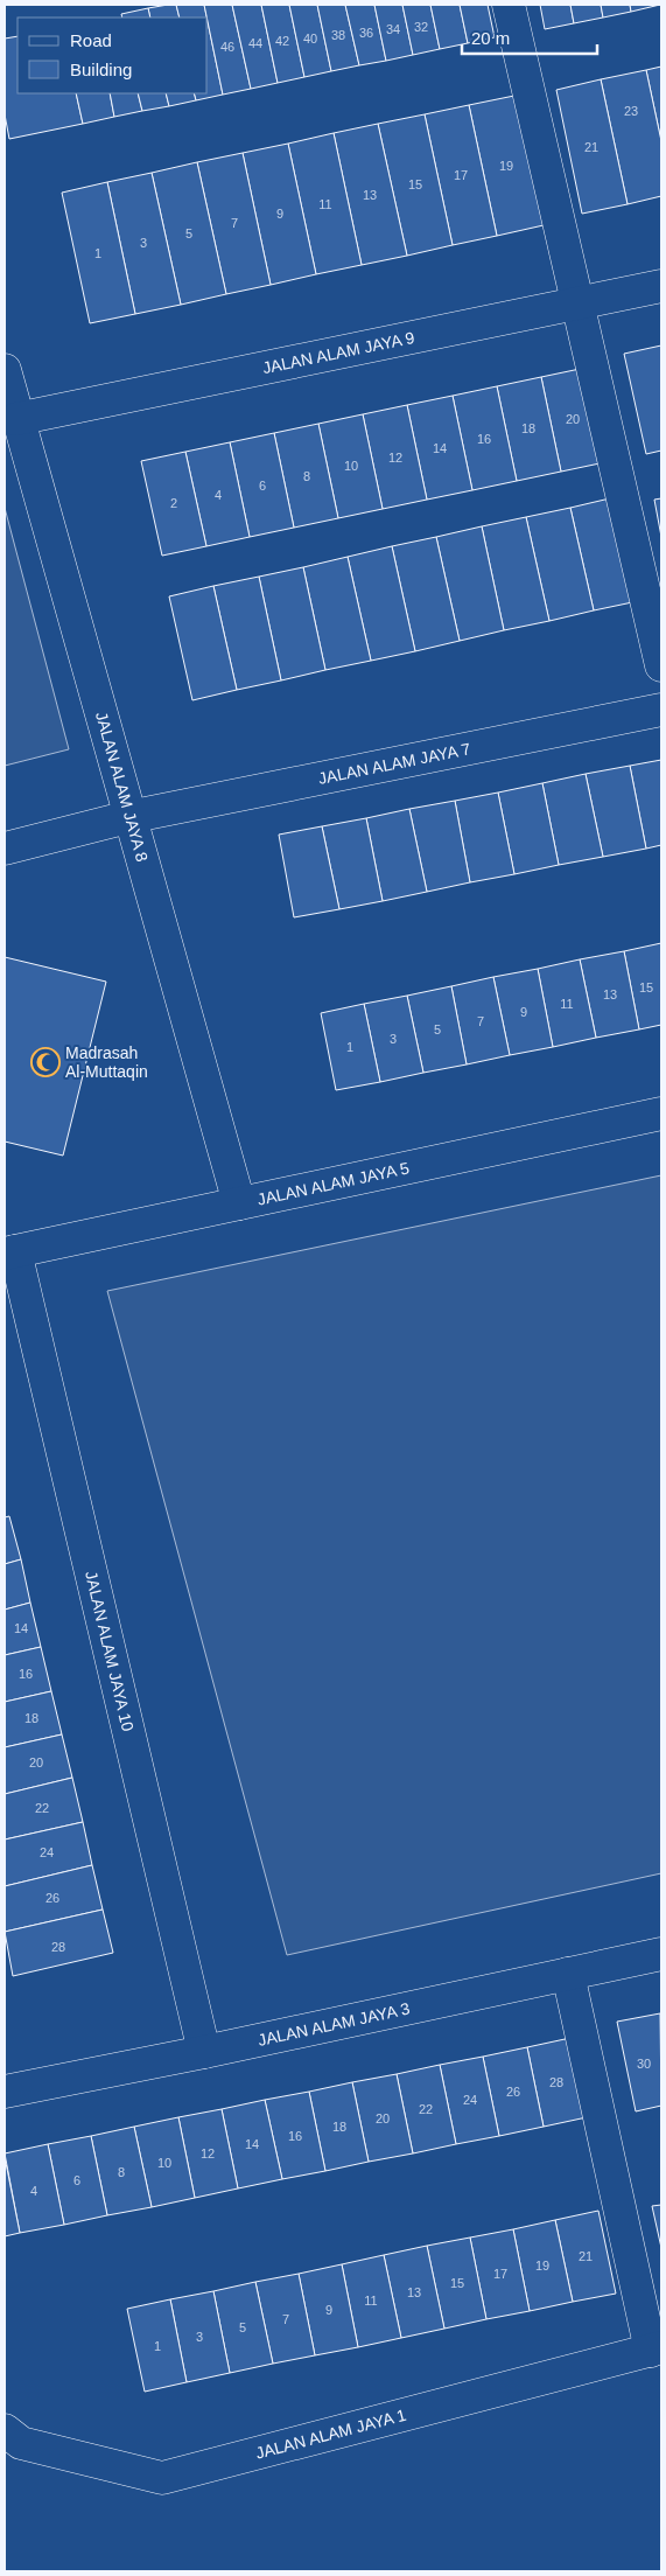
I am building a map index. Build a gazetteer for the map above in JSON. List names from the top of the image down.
{
  "streets": {
    "street": [
      "JALAN ALAM JAYA 9",
      "JALAN ALAM JAYA 7",
      "JALAN ALAM JAYA 8",
      "JALAN ALAM JAYA 5",
      "JALAN ALAM JAYA 10",
      "JALAN ALAM JAYA 3",
      "JALAN ALAM JAYA 1"
    ]
  },
  "crossings": [
    ["JALAN ALAM JAYA 9", "JALAN ALAM JAYA 8"],
    ["JALAN ALAM JAYA 7", "JALAN ALAM JAYA 8"],
    ["JALAN ALAM JAYA 8", "JALAN ALAM JAYA 5"],
    ["JALAN ALAM JAYA 5", "JALAN ALAM JAYA 10"],
    ["JALAN ALAM JAYA 10", "JALAN ALAM JAYA 3"]
  ],
  "places": {
    "mosque": ["Madrasah Al-Muttaqin"]
  },
  "house_numbers": [
    "32",
    "34",
    "36",
    "38",
    "40",
    "42",
    "44",
    "46",
    "23",
    "21",
    "19",
    "17",
    "15",
    "13",
    "11",
    "9",
    "7",
    "5",
    "3",
    "1",
    "20",
    "18",
    "16",
    "14",
    "12",
    "10",
    "8",
    "6",
    "4",
    "2",
    "15",
    "13",
    "11",
    "9",
    "7",
    "5",
    "3",
    "1",
    "14",
    "16",
    "18",
    "20",
    "22",
    "24",
    "26",
    "28",
    "30",
    "28",
    "26",
    "24",
    "22",
    "20",
    "18",
    "16",
    "14",
    "12",
    "10",
    "8",
    "6",
    "4",
    "21",
    "19",
    "17",
    "15",
    "13",
    "11",
    "9",
    "7",
    "5",
    "3",
    "1"
  ],
  "legend": ["Road", "Building"],
  "scale_bar": "20 m"
}
